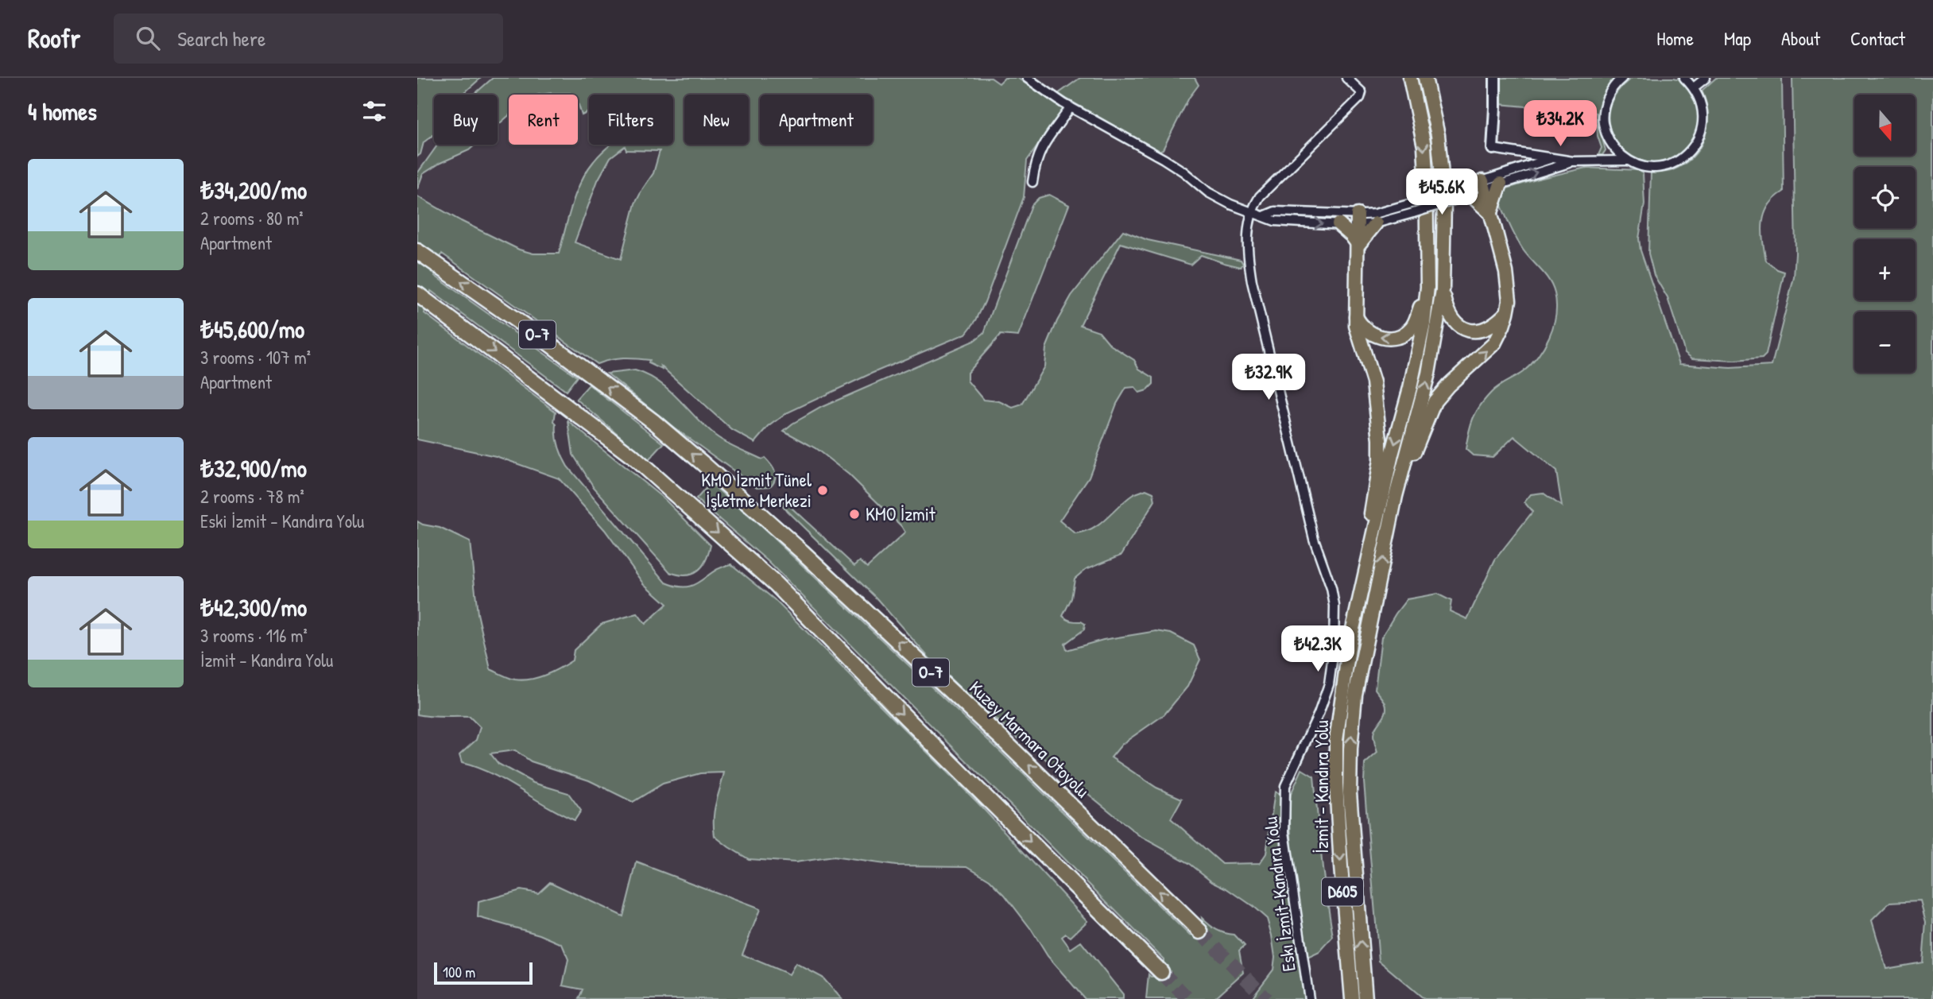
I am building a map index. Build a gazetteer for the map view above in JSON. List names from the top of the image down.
{
  "streets": {
    "highway": [
      "O-7",
      "Kuzey Marmara Otoyolu",
      "İzmit - Kandıra Yolu",
      "D605"
    ],
    "street": ["Eskı İzmit-Kandıra Yolu"]
  },
  "places": ["KMO İzmit Tünel İşletme Merkezi", "KMO İzmit"],
  "scale_bar": "100 m",
  "north": "bottom",
  "page": {
    "header": "Roofr",
    "search": "Search here",
    "nav": [
      "Home",
      "Map",
      "About",
      "Contact"
    ],
    "heading": "4 homes",
    "map_buttons": ["+", "−"],
    "chip": [
      "Buy",
      "Rent",
      "Filters",
      "New",
      "Apartment"
    ],
    "price": [
      "₺34.2K",
      "₺45.6K",
      "₺32.9K",
      "₺42.3K"
    ],
    "list": [
      {
        "name": "₺34,200/mo",
        "note": "2 rooms · 80 m² · Apartment"
      },
      {
        "name": "₺45,600/mo",
        "note": "3 rooms · 107 m² · Apartment"
      },
      {
        "name": "₺32,900/mo",
        "note": "2 rooms · 78 m² · Eski İzmit - Kandıra Yolu"
      },
      {
        "name": "₺42,300/mo",
        "note": "3 rooms · 116 m² · İzmit - Kandıra Yolu"
      }
    ],
    "scale": "100 m"
  }
}
